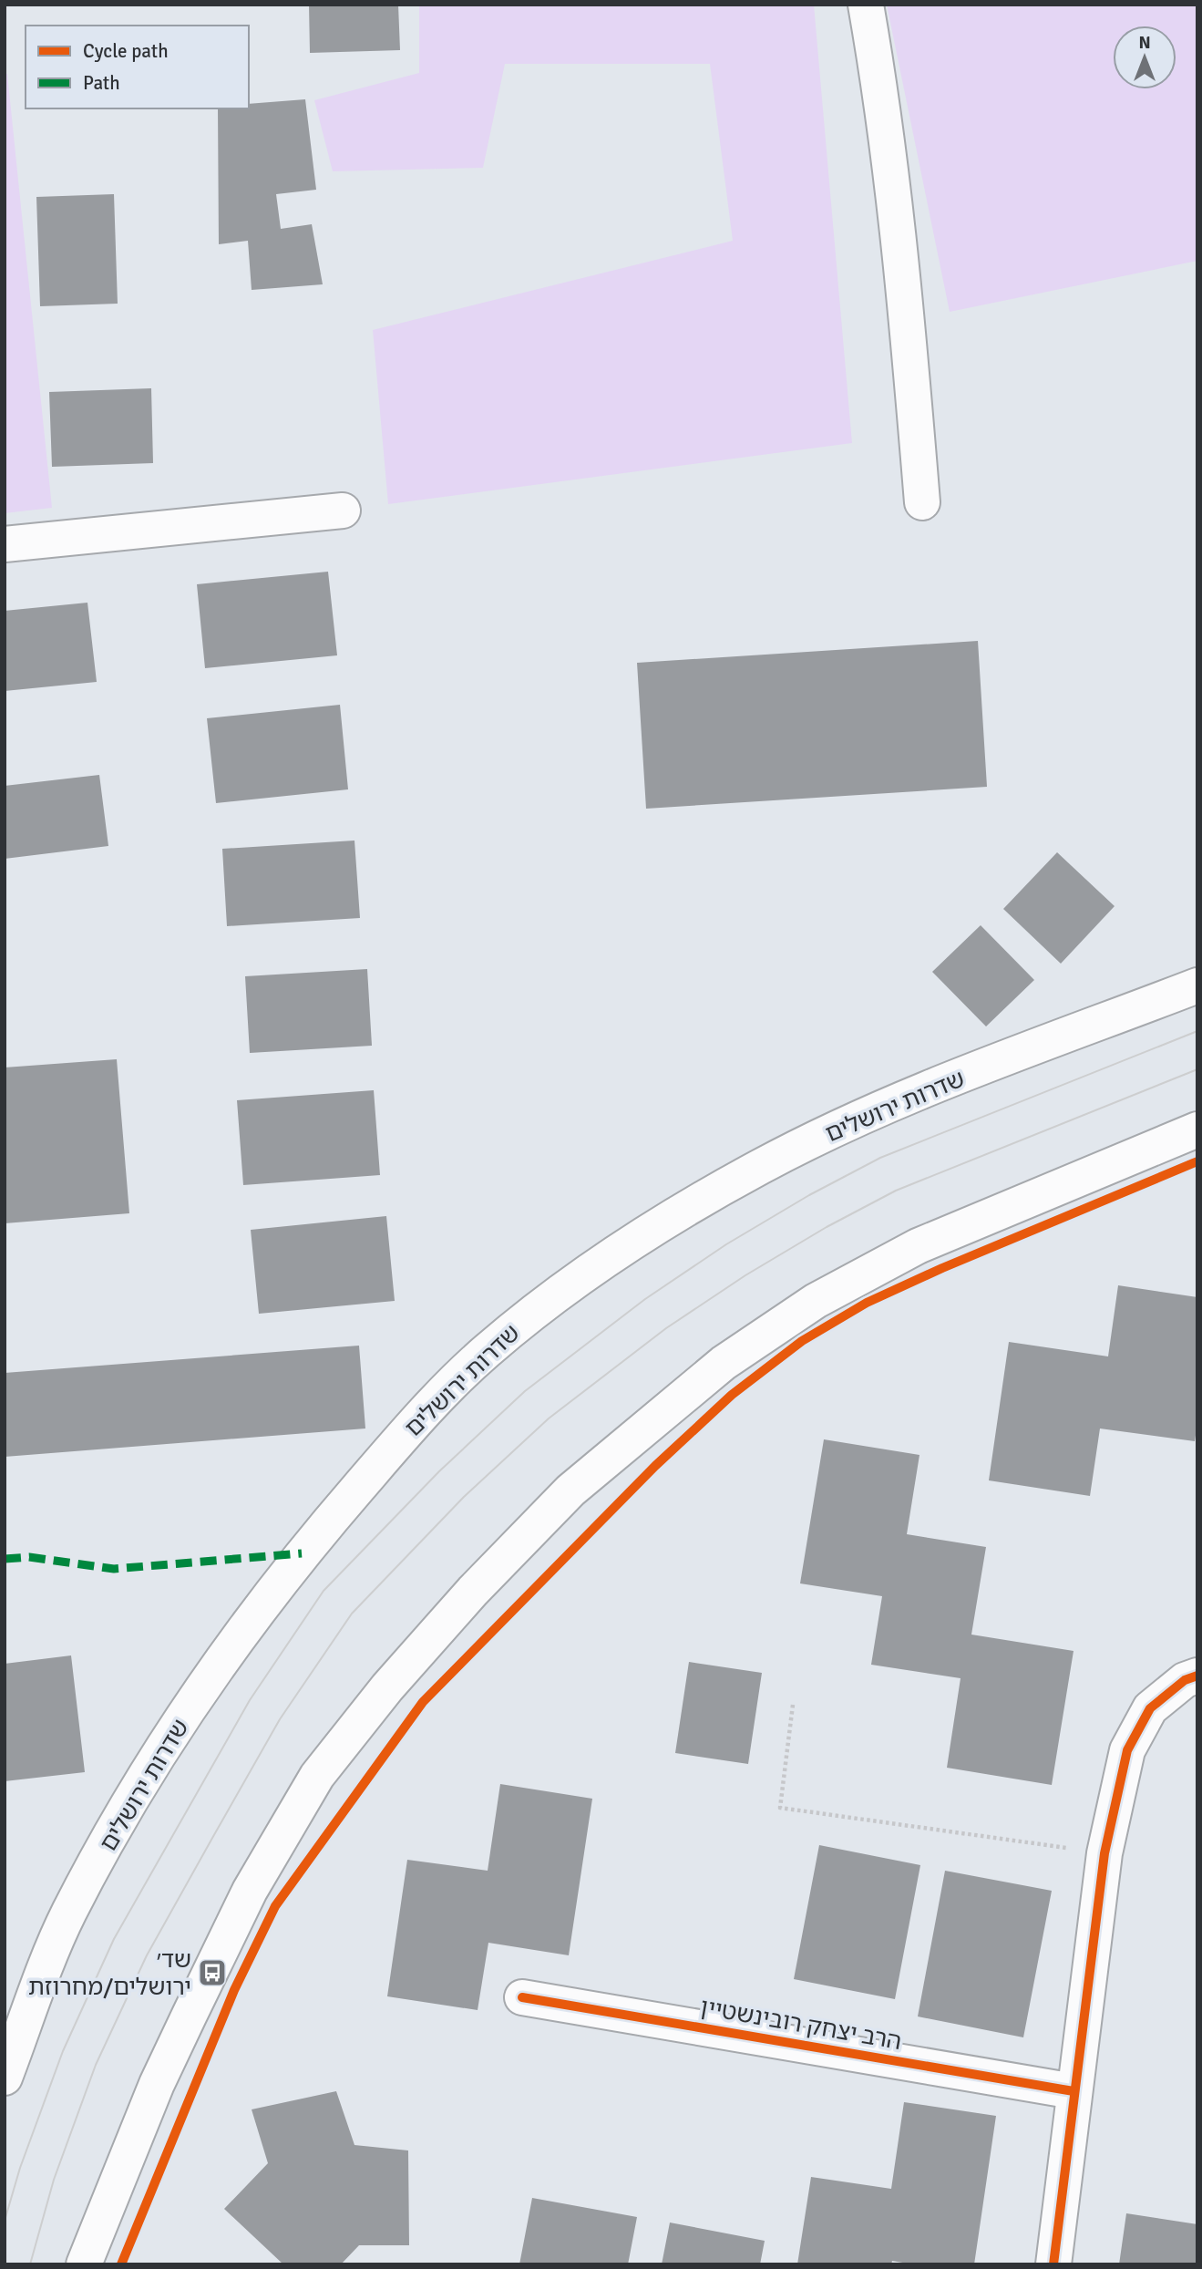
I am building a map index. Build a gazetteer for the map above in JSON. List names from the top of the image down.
{
  "streets": {
    "main road": ["שדרות ירושלים", "הרב יצחק רובינשטיין"]
  },
  "places": {
    "bus stop": ["שד׳ ירושלים/מחרוזת"]
  },
  "legend": ["Cycle path", "Path"],
  "north": "top"
}
